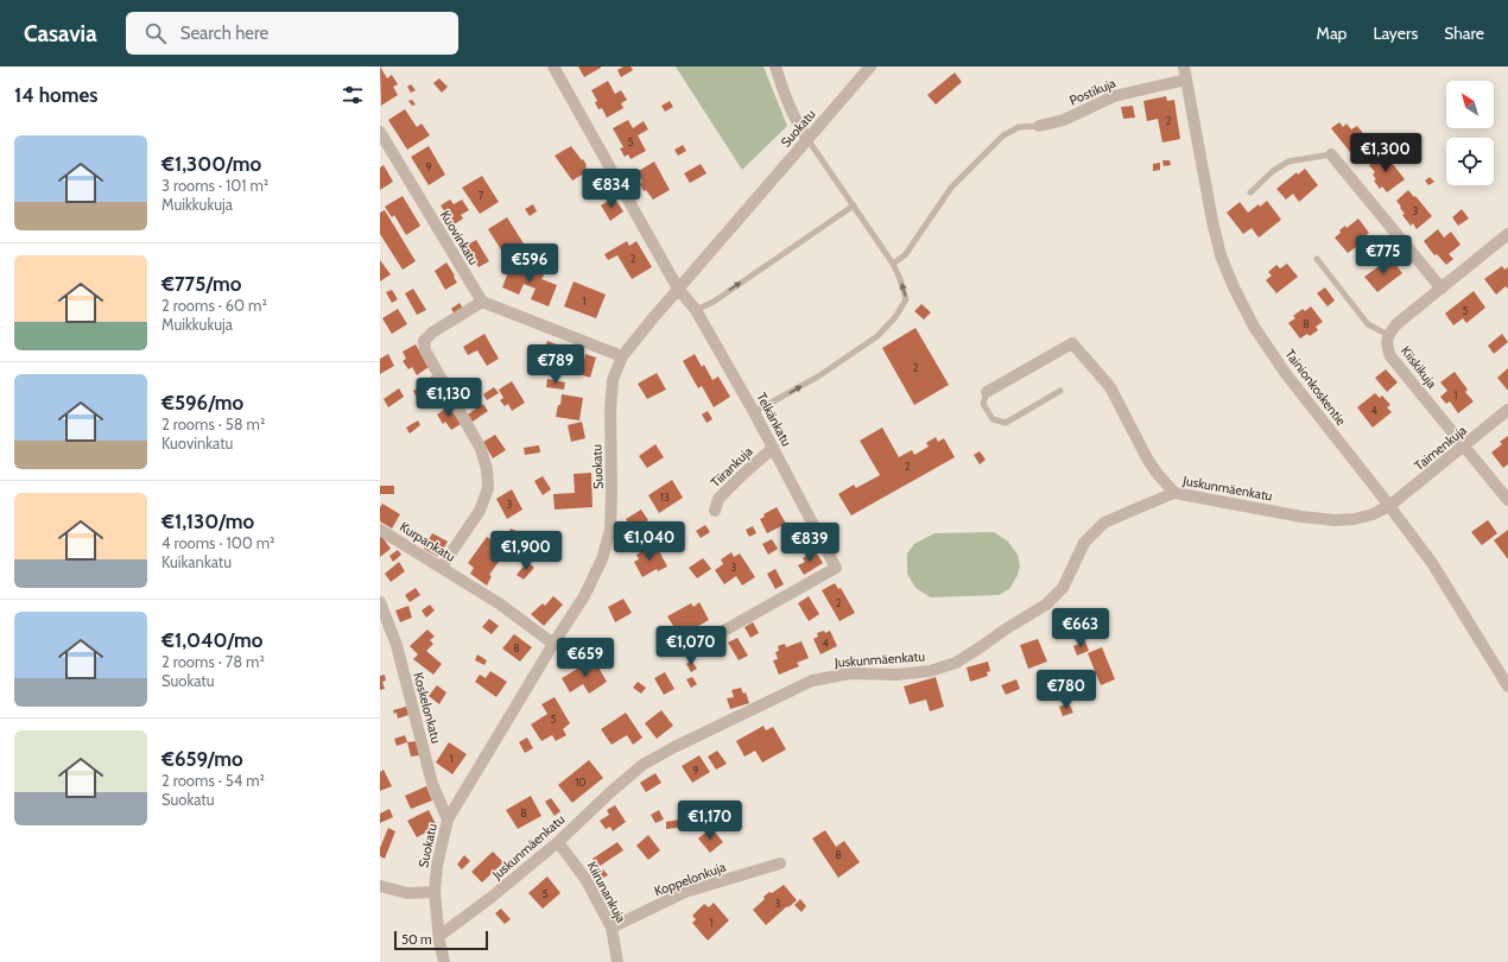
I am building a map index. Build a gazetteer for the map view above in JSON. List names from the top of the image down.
{
  "streets": {
    "street": [
      "Postikuja",
      "Suokatu",
      "Kuovinkatu",
      "Kiiskikuja",
      "Tainionkoskentie",
      "Telkänkatu",
      "Taimenkuja",
      "Tiirankuja",
      "Juskunmäenkatu",
      "Kurpankatu",
      "Koskelonkatu",
      "Koppelonkuja",
      "Kiirunankuja"
    ]
  },
  "crossings": [
    ["Postikuja", "Tainionkoskentie"],
    ["Suokatu", "Telkänkatu"],
    ["Suokatu", "Juskunmäenkatu"],
    ["Suokatu", "Kurpankatu"],
    ["Suokatu", "Koskelonkatu"],
    ["Kiiskikuja", "Taimenkuja"],
    ["Tainionkoskentie", "Taimenkuja"],
    ["Tainionkoskentie", "Juskunmäenkatu"],
    ["Telkänkatu", "Tiirankuja"],
    ["Taimenkuja", "Juskunmäenkatu"],
    ["Juskunmäenkatu", "Kiirunankuja"],
    ["Koppelonkuja", "Kiirunankuja"]
  ],
  "house_numbers": [
    "2",
    "5",
    "9",
    "7",
    "3",
    "2",
    "1",
    "5",
    "8",
    "2",
    "1",
    "4",
    "2",
    "13",
    "3",
    "3",
    "2",
    "4",
    "8",
    "5",
    "1",
    "9",
    "10",
    "8",
    "8",
    "5",
    "3",
    "1"
  ],
  "scale_bar": "50 m",
  "north": "top left",
  "page": {
    "header": "Casavia",
    "search": "Search here",
    "nav": ["Map", "Layers", "Share"],
    "heading": "14 homes",
    "list": [
      {
        "name": "€1,300/mo",
        "note": "3 rooms · 101 m² · Muikkukuja"
      },
      {
        "name": "€775/mo",
        "note": "2 rooms · 60 m² · Muikkukuja"
      },
      {
        "name": "€596/mo",
        "note": "2 rooms · 58 m² · Kuovinkatu"
      },
      {
        "name": "€1,130/mo",
        "note": "4 rooms · 100 m² · Kuikankatu"
      },
      {
        "name": "€1,040/mo",
        "note": "2 rooms · 78 m² · Suokatu"
      },
      {
        "name": "€659/mo",
        "note": "2 rooms · 54 m² · Suokatu"
      }
    ],
    "price": [
      "€1,300",
      "€834",
      "€775",
      "€596",
      "€789",
      "€1,130",
      "€1,040",
      "€839",
      "€1,900",
      "€663",
      "€1,070",
      "€659",
      "€780",
      "€1,170"
    ],
    "scale": "50 m"
  }
}
